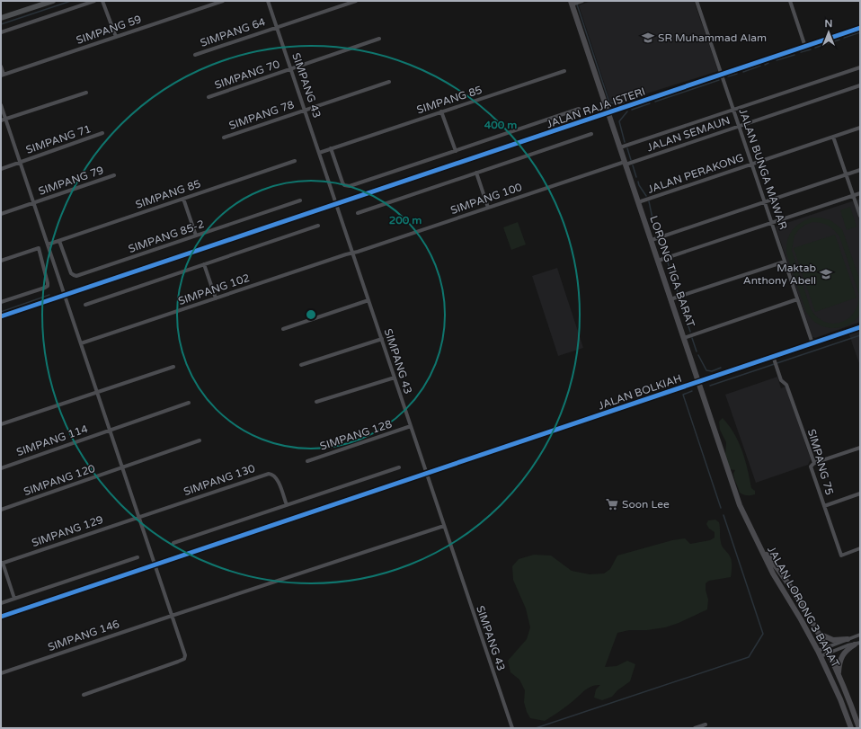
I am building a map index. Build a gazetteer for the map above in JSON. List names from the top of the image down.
{
  "streets": {
    "main road": ["LORONG TIGA BARAT", "JALAN LORONG 3 BARAT"],
    "street": [
      "SIMPANG 59",
      "SIMPANG 64",
      "SIMPANG 70",
      "SIMPANG 43",
      "SIMPANG 85",
      "JALAN RAJA ISTERI",
      "SIMPANG 78",
      "JALAN SEMAUN",
      "SIMPANG 71",
      "JALAN BUNGA MAWAR",
      "JALAN PERAKONG",
      "SIMPANG 79",
      "SIMPANG 100",
      "SIMPANG 85-2",
      "SIMPANG 102",
      "JALAN BOLKIAH",
      "SIMPANG 128",
      "SIMPANG 114",
      "SIMPANG 75",
      "SIMPANG 120",
      "SIMPANG 130",
      "SIMPANG 129",
      "SIMPANG 146"
    ]
  },
  "crossings": [
    ["SIMPANG 64", "SIMPANG 43"],
    ["SIMPANG 70", "SIMPANG 43"],
    ["SIMPANG 43", "SIMPANG 85"],
    ["SIMPANG 43", "JALAN RAJA ISTERI"],
    ["SIMPANG 43", "SIMPANG 78"],
    ["SIMPANG 43", "SIMPANG 100"],
    ["SIMPANG 43", "SIMPANG 102"],
    ["SIMPANG 43", "JALAN BOLKIAH"],
    ["SIMPANG 43", "SIMPANG 128"],
    ["SIMPANG 43", "SIMPANG 146"],
    ["SIMPANG 85", "SIMPANG 85-2"],
    ["JALAN RAJA ISTERI", "JALAN BUNGA MAWAR"],
    ["JALAN RAJA ISTERI", "LORONG TIGA BARAT"],
    ["JALAN SEMAUN", "JALAN BUNGA MAWAR"],
    ["JALAN SEMAUN", "SIMPANG 100"],
    ["JALAN SEMAUN", "LORONG TIGA BARAT"],
    ["JALAN BUNGA MAWAR", "JALAN PERAKONG"],
    ["JALAN BUNGA MAWAR", "JALAN BOLKIAH"],
    ["JALAN PERAKONG", "LORONG TIGA BARAT"],
    ["SIMPANG 100", "LORONG TIGA BARAT"],
    ["SIMPANG 100", "SIMPANG 102"],
    ["LORONG TIGA BARAT", "JALAN BOLKIAH"],
    ["LORONG TIGA BARAT", "JALAN LORONG 3 BARAT"],
    ["JALAN BOLKIAH", "SIMPANG 75"],
    ["SIMPANG 130", "SIMPANG 129"]
  ],
  "places": {
    "school or university": ["SR Muhammad Alam", "Maktab Anthony Abell"],
    "supermarket": ["Soon Lee"]
  },
  "north": "top",
  "rings": ["400 m", "200 m"]
}
